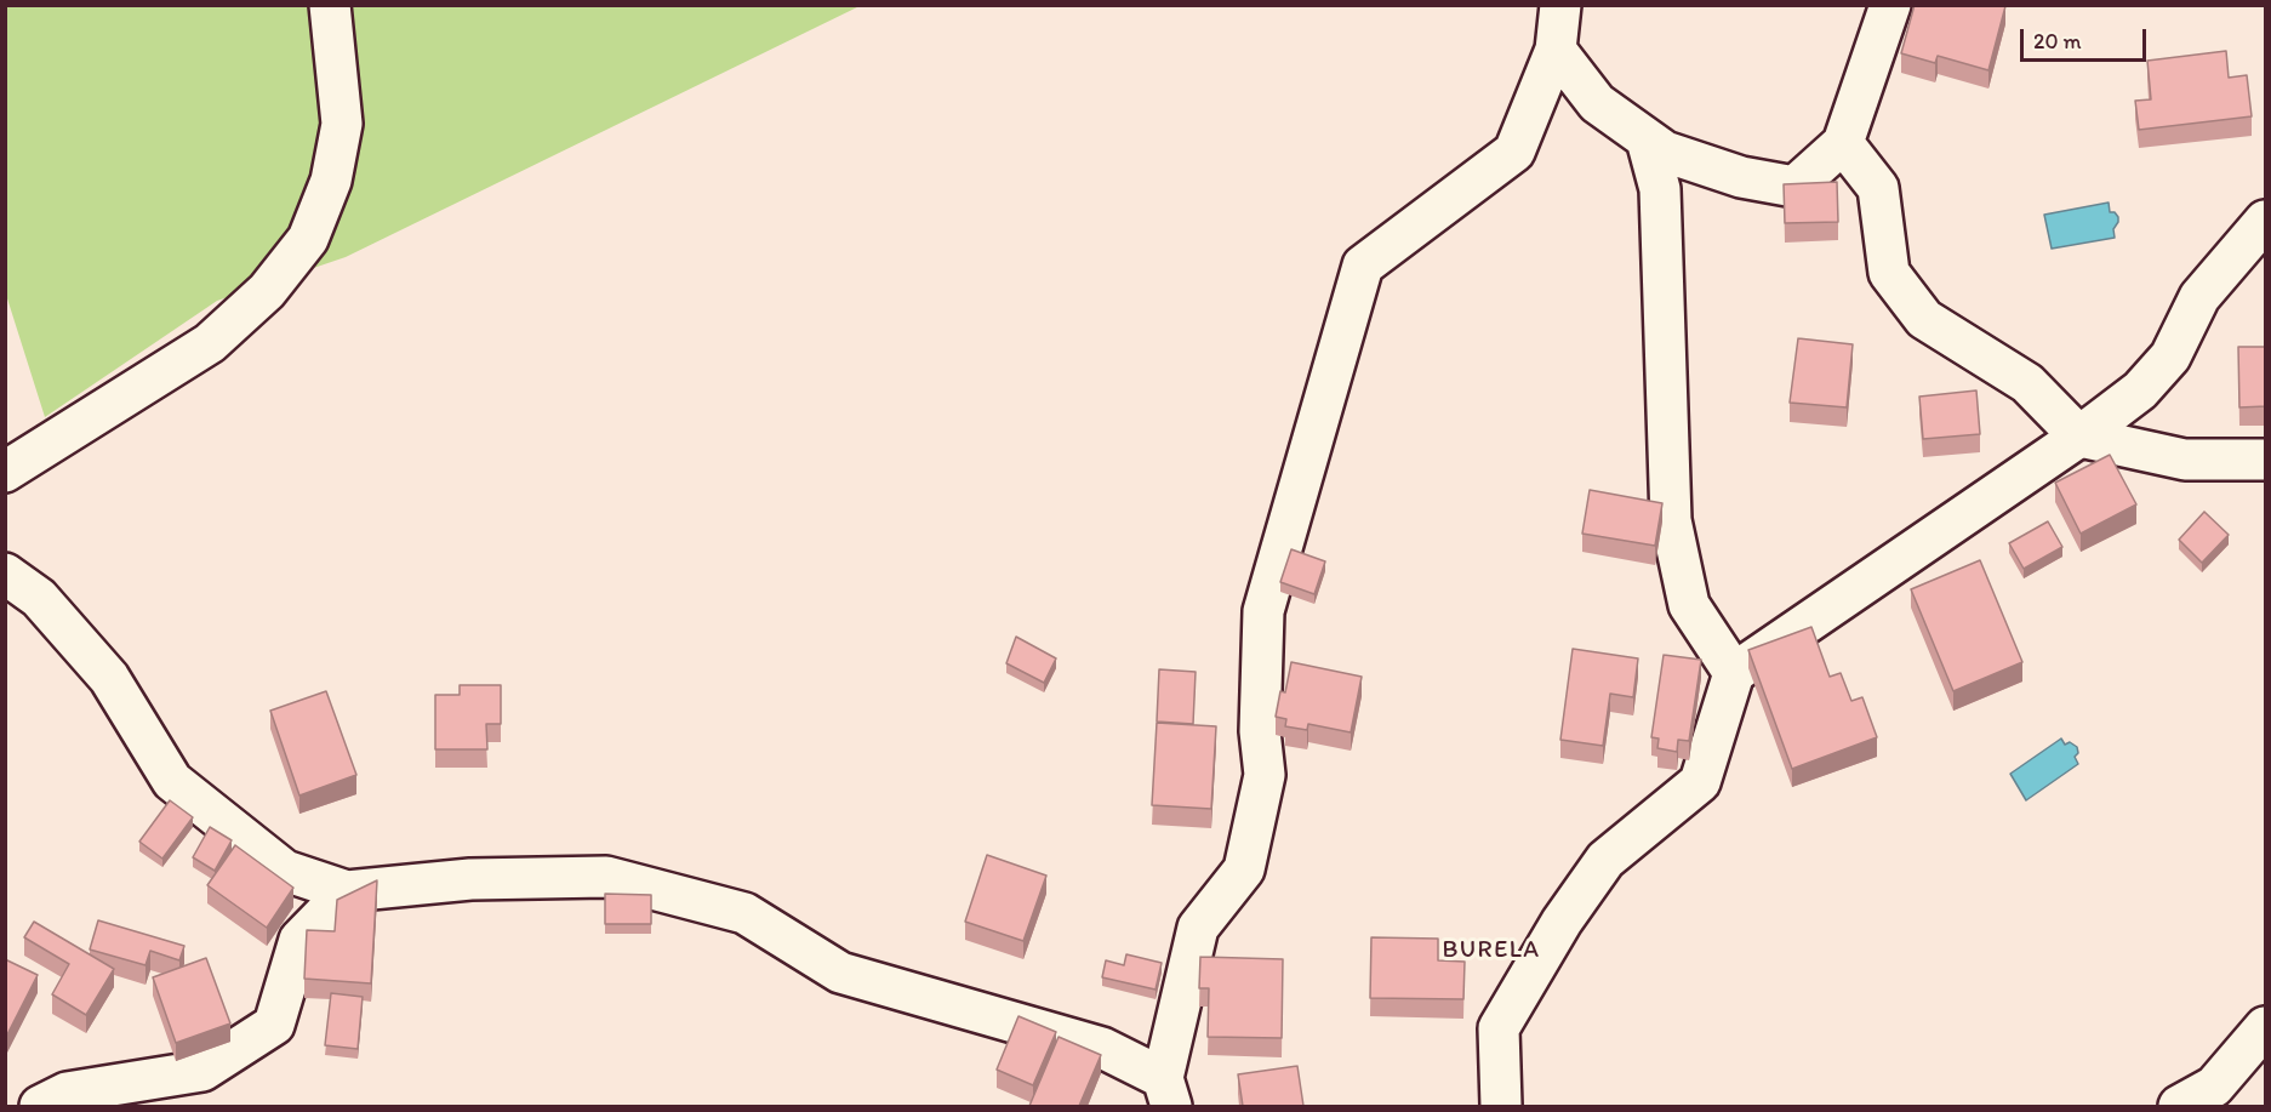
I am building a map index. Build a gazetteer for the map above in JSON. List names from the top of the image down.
{
  "districts": ["BURELA"],
  "scale_bar": "20 m"
}
